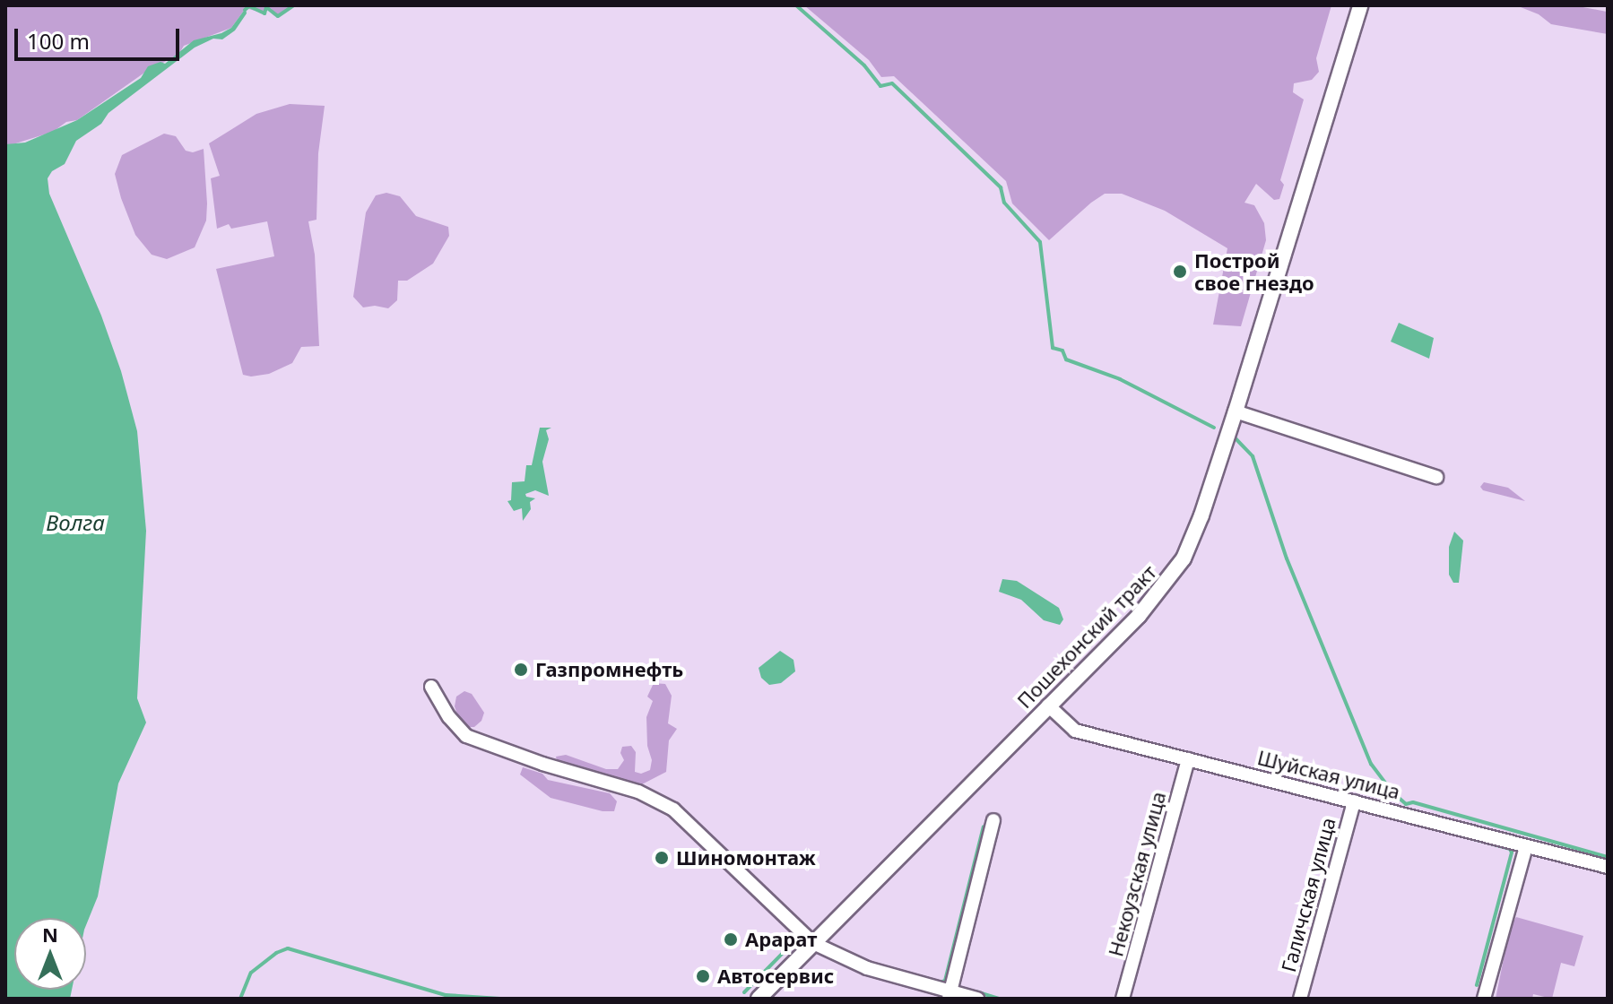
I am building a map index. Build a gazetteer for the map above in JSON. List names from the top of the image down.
{
  "streets": {
    "main road": ["Пошехонский тракт"],
    "street": ["Шуйская улица", "Некоузская улица", "Галичская улица"]
  },
  "crossings": [
    ["Пошехонский тракт", "Шуйская улица"],
    ["Шуйская улица", "Некоузская улица"],
    ["Шуйская улица", "Галичская улица"]
  ],
  "water": ["Волга"],
  "places": [
    "Построй свое гнездо",
    "Газпромнефть",
    "Шиномонтаж",
    "Арарат",
    "Автосервис"
  ],
  "scale_bar": "100 m",
  "north": "top"
}
